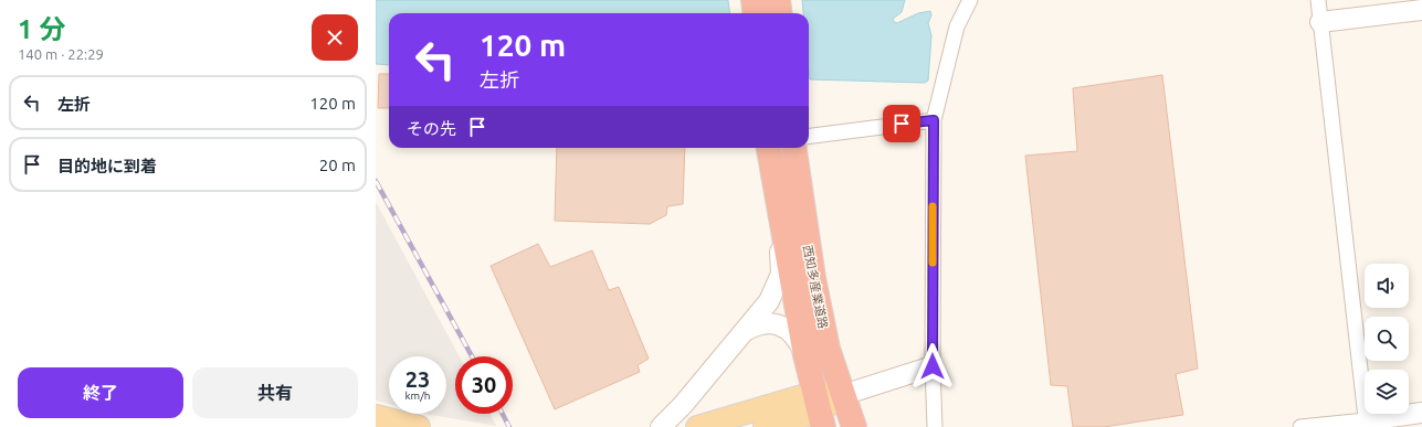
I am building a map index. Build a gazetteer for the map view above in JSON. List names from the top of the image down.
{
  "streets": {
    "highway": ["西知多産業道路"]
  },
  "page": {
    "heading": ["1 分", "140 m · 22:29"],
    "turn": ["120 m", "左折"],
    "list": [
      {
        "name": "左折",
        "value": "120 m"
      },
      {
        "name": "目的地に到着",
        "value": "20 m"
      }
    ],
    "then": "その先",
    "speed": "23 km/h",
    "limit": "30",
    "buttons": ["終了", "共有"]
  }
}
